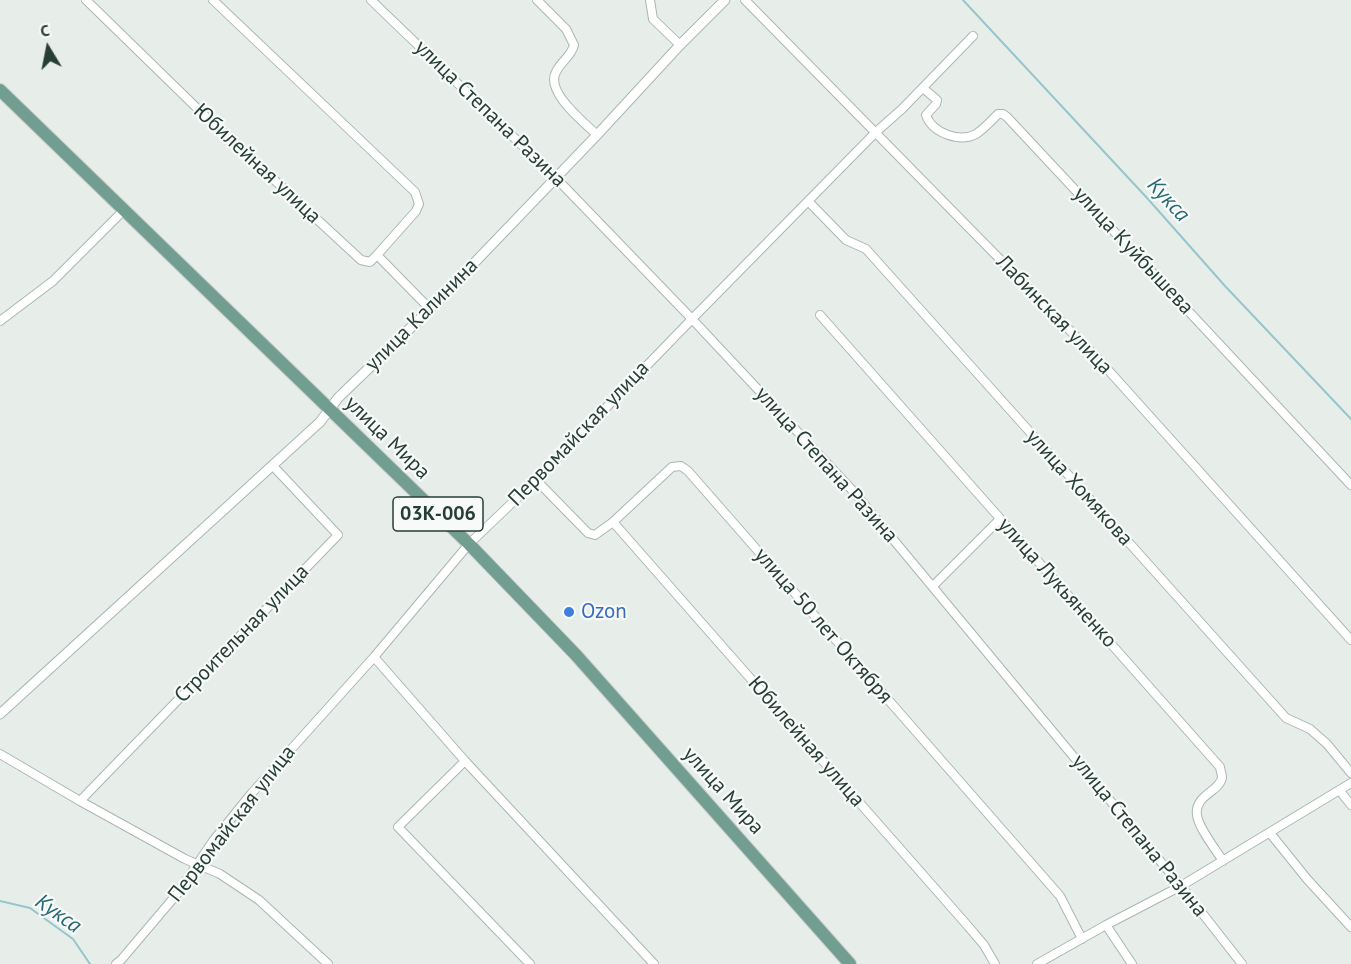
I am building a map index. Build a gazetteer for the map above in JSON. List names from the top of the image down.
{
  "streets": {
    "main road": ["улица Мира", "03К-006"],
    "street": [
      "улица Степана Разина",
      "Юбилейная улица",
      "улица Куйбышева",
      "улица Калинина",
      "Лабинская улица",
      "Первомайская улица",
      "улица Хомякова",
      "улица Лукьяненко",
      "улица 50 лет Октября",
      "Строительная улица"
    ]
  },
  "crossings": [
    ["улица Степана Разина", "улица Калинина"],
    ["улица Степана Разина", "Первомайская улица"],
    ["Юбилейная улица", "улица 50 лет Октября"],
    ["улица Куйбышева", "Первомайская улица"],
    ["улица Калинина", "улица Мира"],
    ["улица Калинина", "Строительная улица"],
    ["Лабинская улица", "Первомайская улица"],
    ["Первомайская улица", "улица Мира"],
    ["Первомайская улица", "улица Хомякова"],
    ["Первомайская улица", "улица 50 лет Октября"]
  ],
  "water": ["Кукса"],
  "places": ["Ozon"],
  "north": "top"
}
